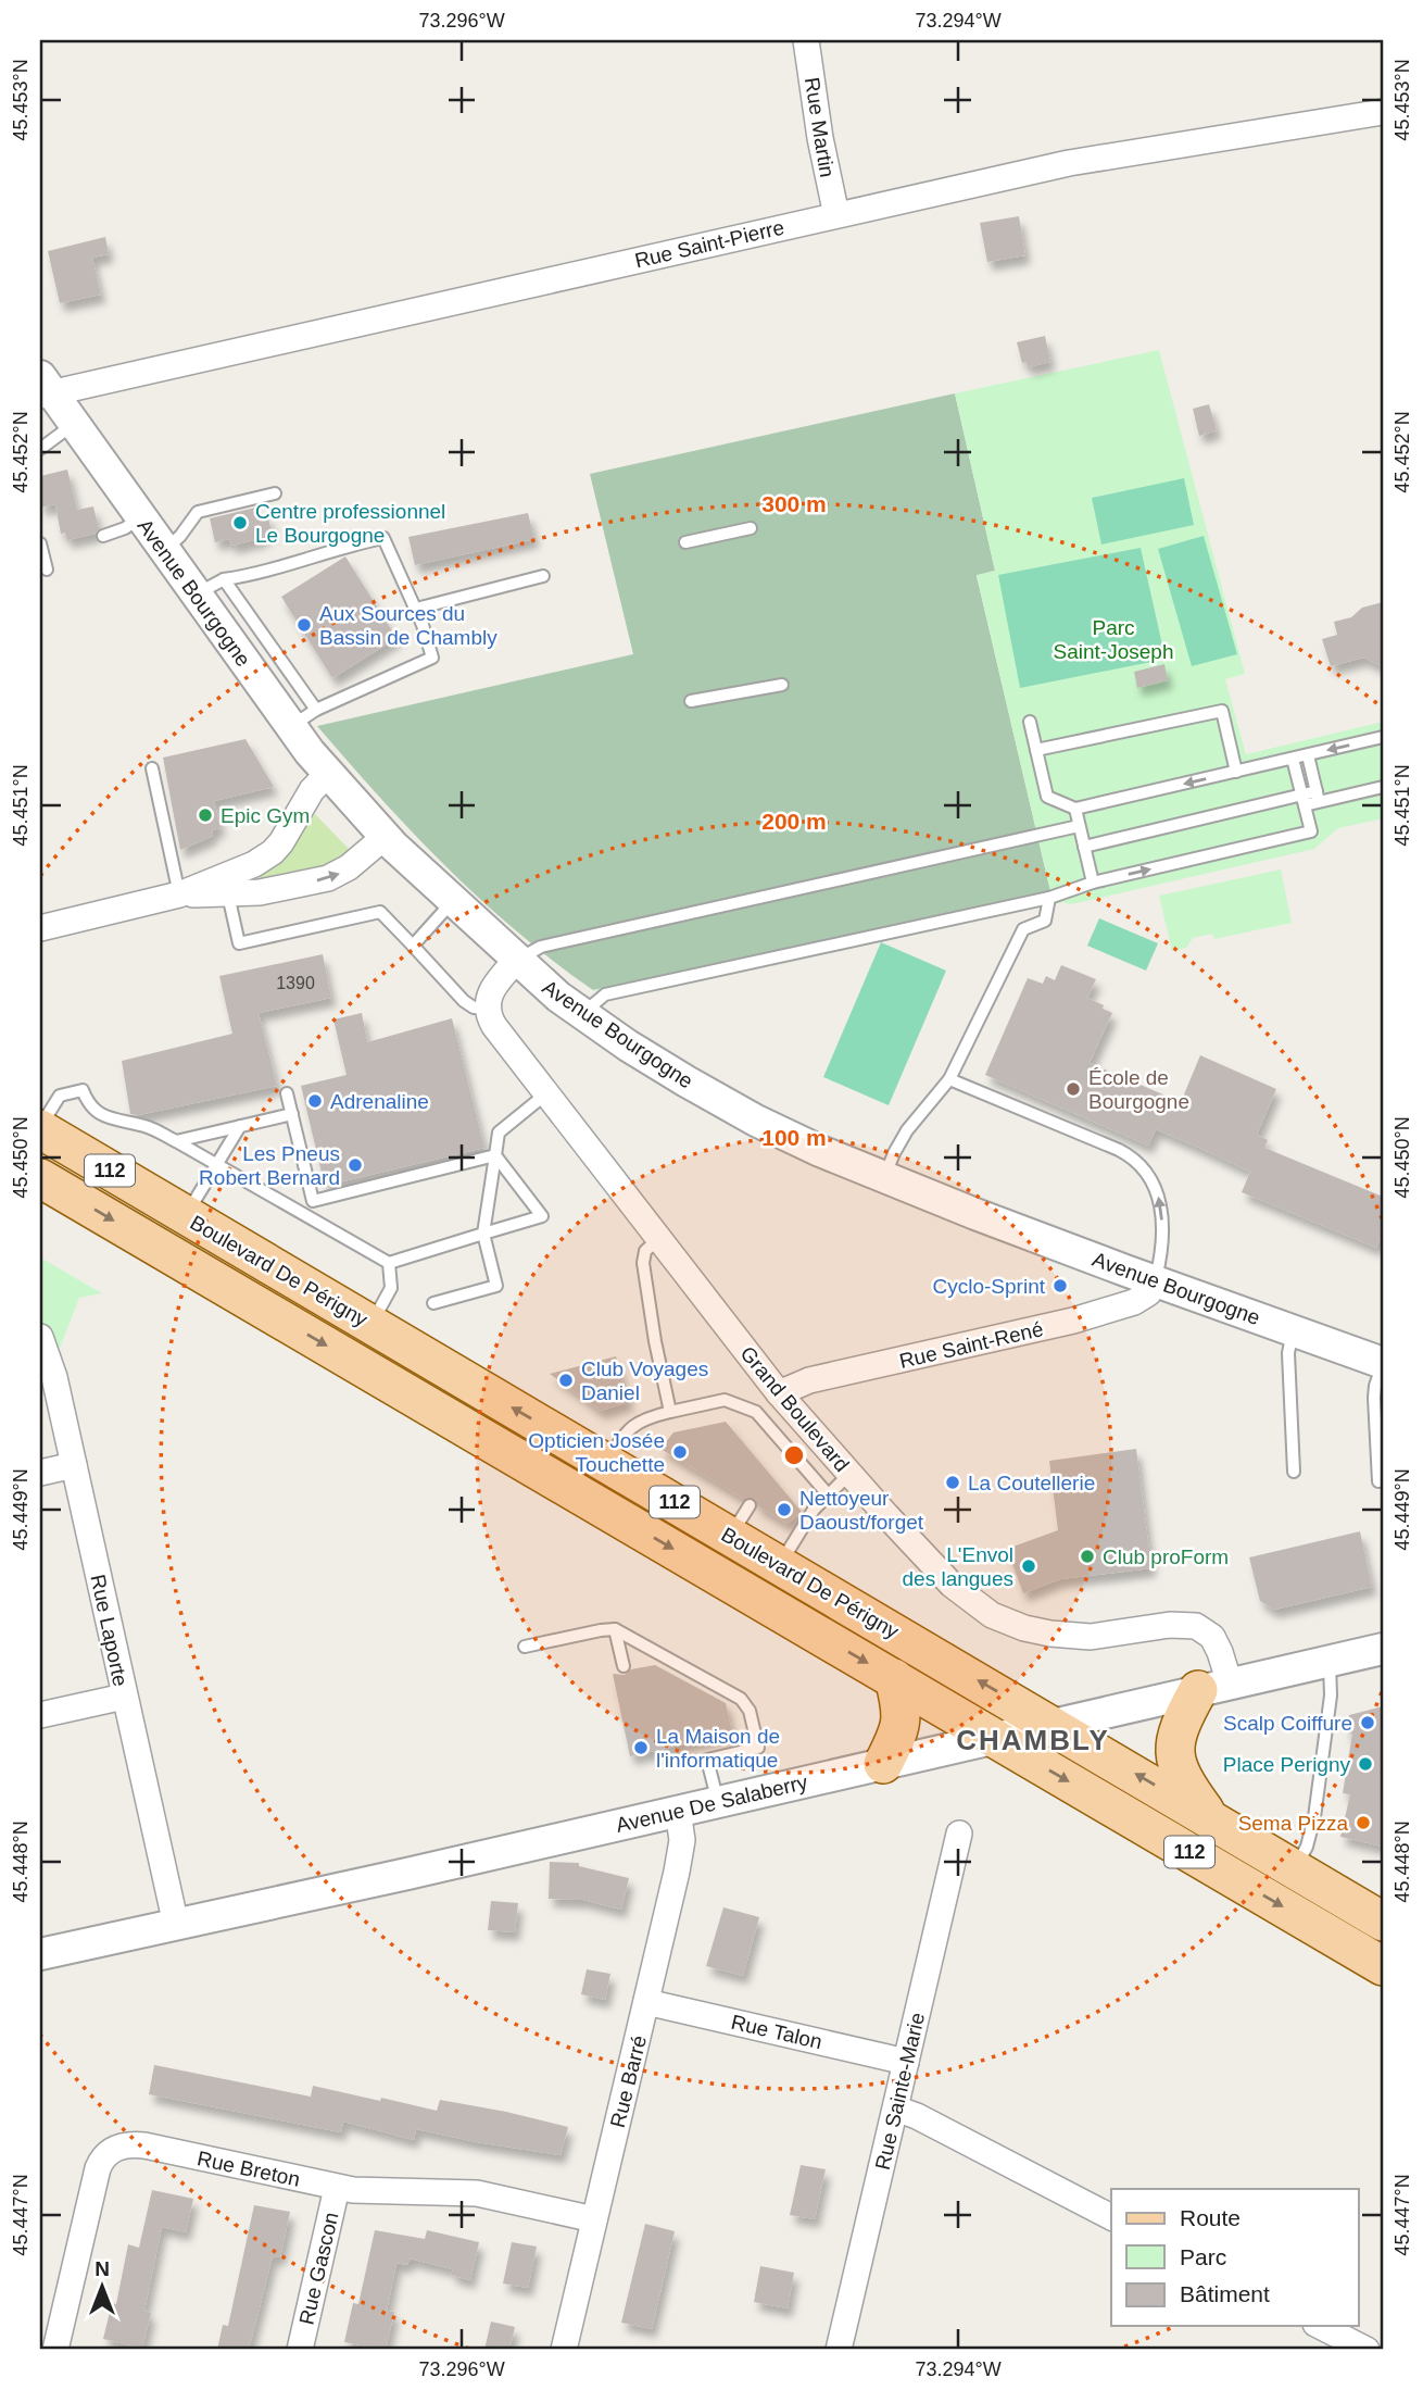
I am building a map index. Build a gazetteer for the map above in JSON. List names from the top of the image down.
{
  "streets": {
    "main road": ["112", "Boulevard De Périgny"],
    "street": [
      "Rue Martin",
      "Rue Saint-Pierre",
      "Avenue Bourgogne",
      "Rue Saint-René",
      "Grand Boulevard",
      "Rue Laporte",
      "Avenue De Salaberry",
      "Rue Talon",
      "Rue Barré",
      "Rue Sainte-Marie",
      "Rue Breton",
      "Rue Gascon"
    ]
  },
  "crossings": [
    ["Rue Martin", "Rue Saint-Pierre"],
    ["Rue Saint-Pierre", "Avenue Bourgogne"],
    ["Avenue Bourgogne", "Rue Saint-René"],
    ["Boulevard De Périgny", "Avenue De Salaberry"],
    ["Rue Saint-René", "Grand Boulevard"],
    ["Grand Boulevard", "Avenue De Salaberry"],
    ["Rue Laporte", "Avenue De Salaberry"],
    ["Avenue De Salaberry", "Rue Barré"],
    ["Rue Talon", "Rue Barré"],
    ["Rue Talon", "Rue Sainte-Marie"],
    ["Rue Barré", "Rue Breton"],
    ["Rue Breton", "Rue Gascon"]
  ],
  "districts": ["CHAMBLY"],
  "parks": ["Parc Saint-Joseph"],
  "places": [
    "Centre professionnel Le Bourgogne",
    "Aux Sources du Bassin de Chambly",
    "Epic Gym",
    "École de Bourgogne",
    "Adrenaline",
    "Les Pneus Robert Bernard",
    "Cyclo-Sprint",
    "Club Voyages Daniel",
    "Opticien Josée Touchette",
    "La Coutellerie",
    "Nettoyeur Daoust/forget",
    "Club proForm",
    "L'Envol des langues",
    "Scalp Coiffure",
    "La Maison de l'informatique",
    "Place Perigny",
    "Sema Pizza"
  ],
  "house_numbers": ["1390"],
  "legend": ["Route", "Parc", "Bâtiment"],
  "north": "top",
  "coordinates": [
    "73.296°W",
    "73.294°W",
    "45.453°N",
    "45.452°N",
    "45.451°N",
    "45.450°N",
    "45.449°N",
    "45.448°N",
    "45.447°N"
  ],
  "rings": ["300 m", "200 m", "100 m"]
}
